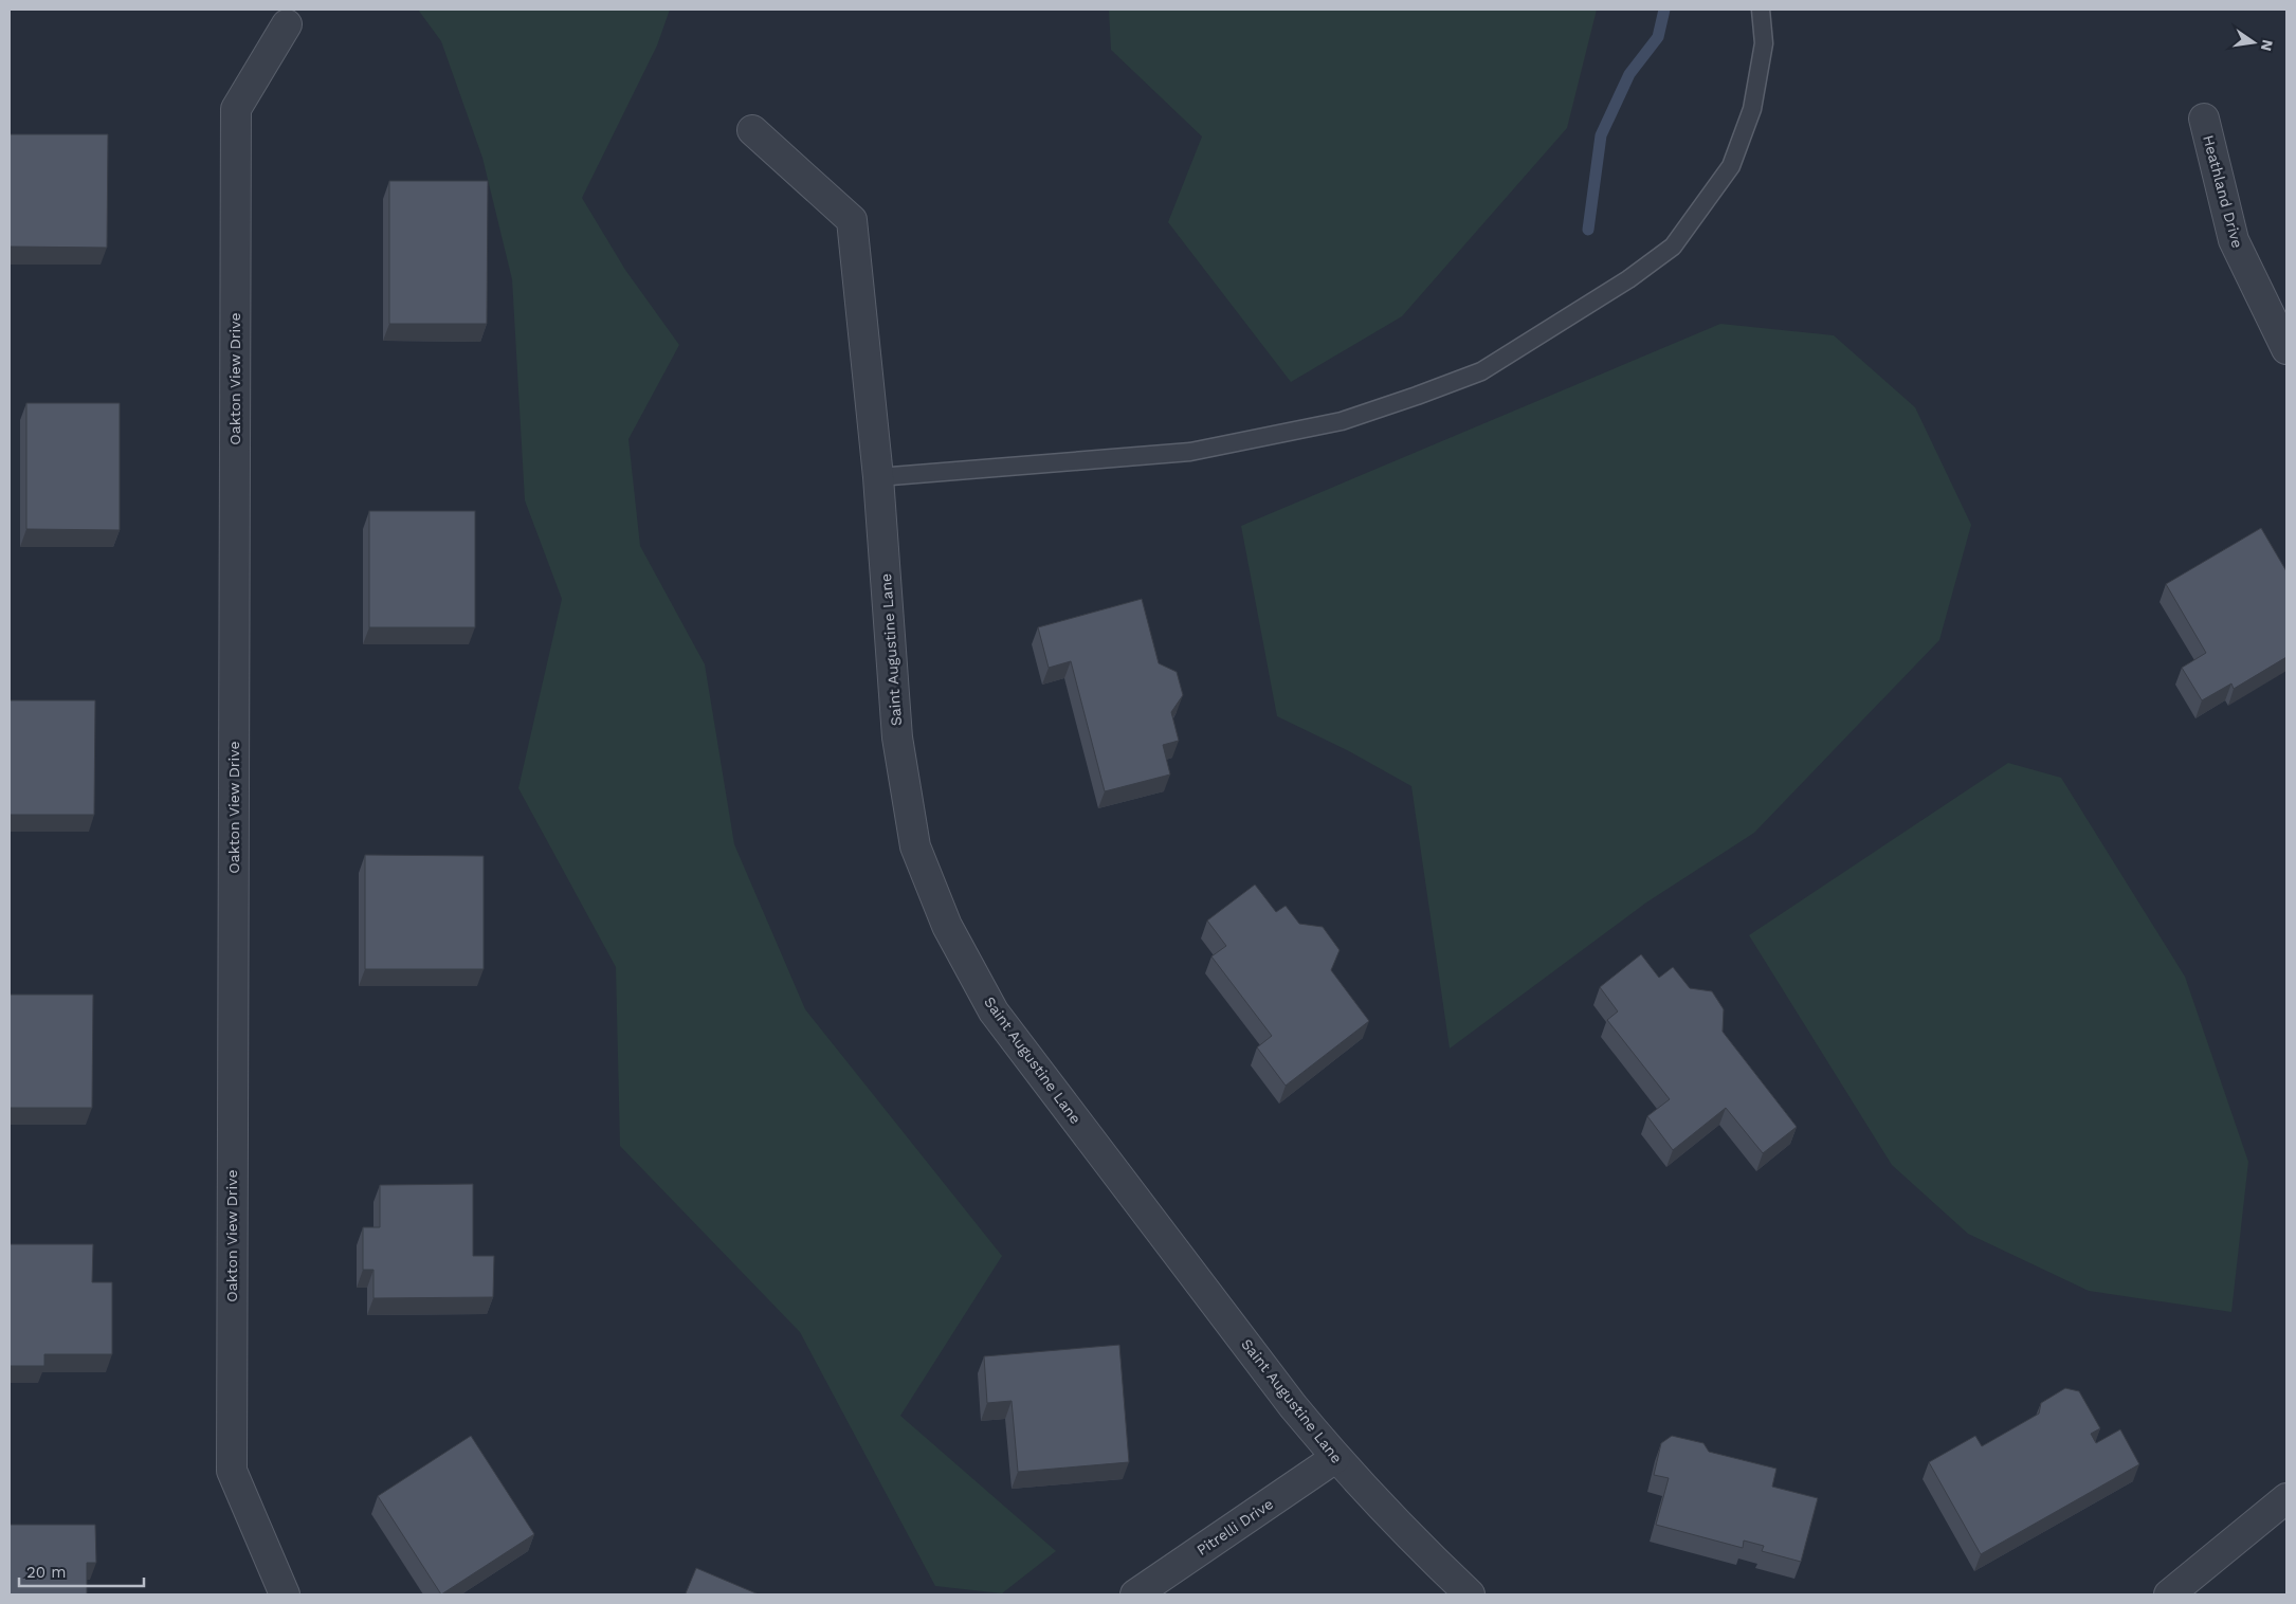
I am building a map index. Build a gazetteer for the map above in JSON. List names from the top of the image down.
{
  "streets": {
    "street": [
      "Heathland Drive",
      "Oakton View Drive",
      "Saint Augustine Lane",
      "Pitrelli Drive"
    ]
  },
  "crossings": [
    ["Saint Augustine Lane", "Pitrelli Drive"]
  ],
  "scale_bar": "20 m",
  "north": "right"
}
